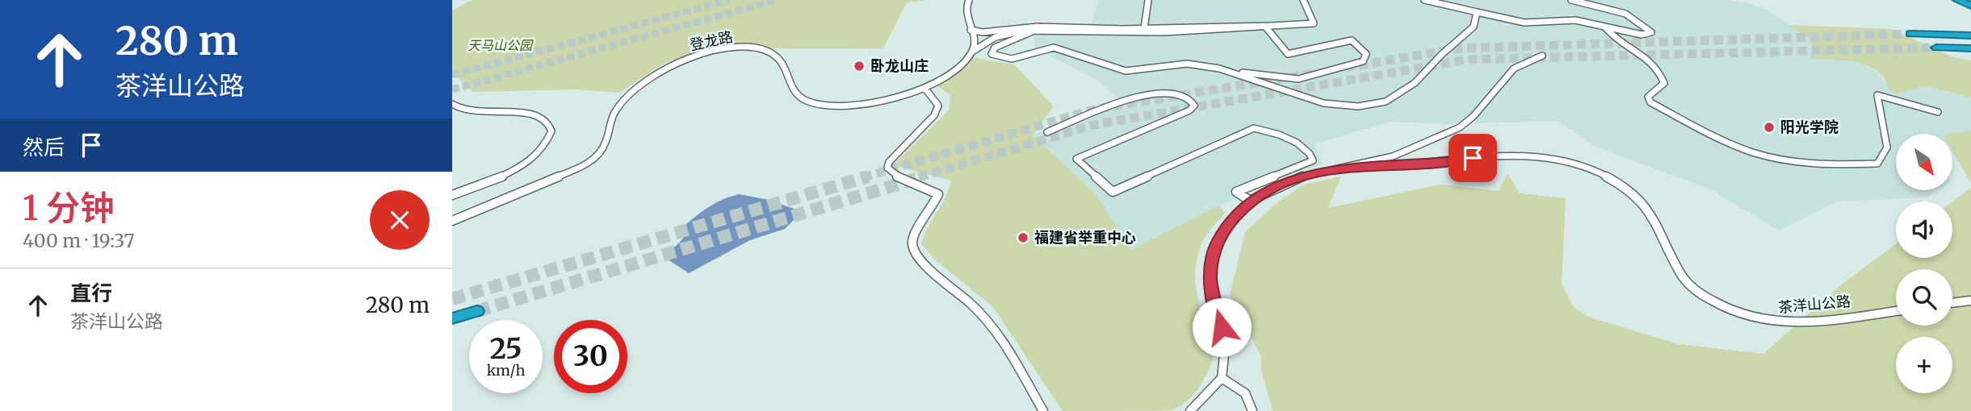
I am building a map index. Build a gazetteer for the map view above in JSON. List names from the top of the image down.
{
  "streets": {
    "street": ["登龙路", "茶洋山公路"]
  },
  "parks": ["天马山公园"],
  "places": ["卧龙山庄", "阳光学院", "福建省举重中心"],
  "north": "bottom right",
  "page": {
    "turn": ["280 m", "茶洋山公路"],
    "then": "然后",
    "map_buttons": "+",
    "heading": ["1 分钟", "400 m · 19:37"],
    "list": [
      {
        "name": "直行",
        "note": "茶洋山公路",
        "value": "280 m"
      }
    ],
    "speed": "25 km/h",
    "limit": "30"
  }
}
